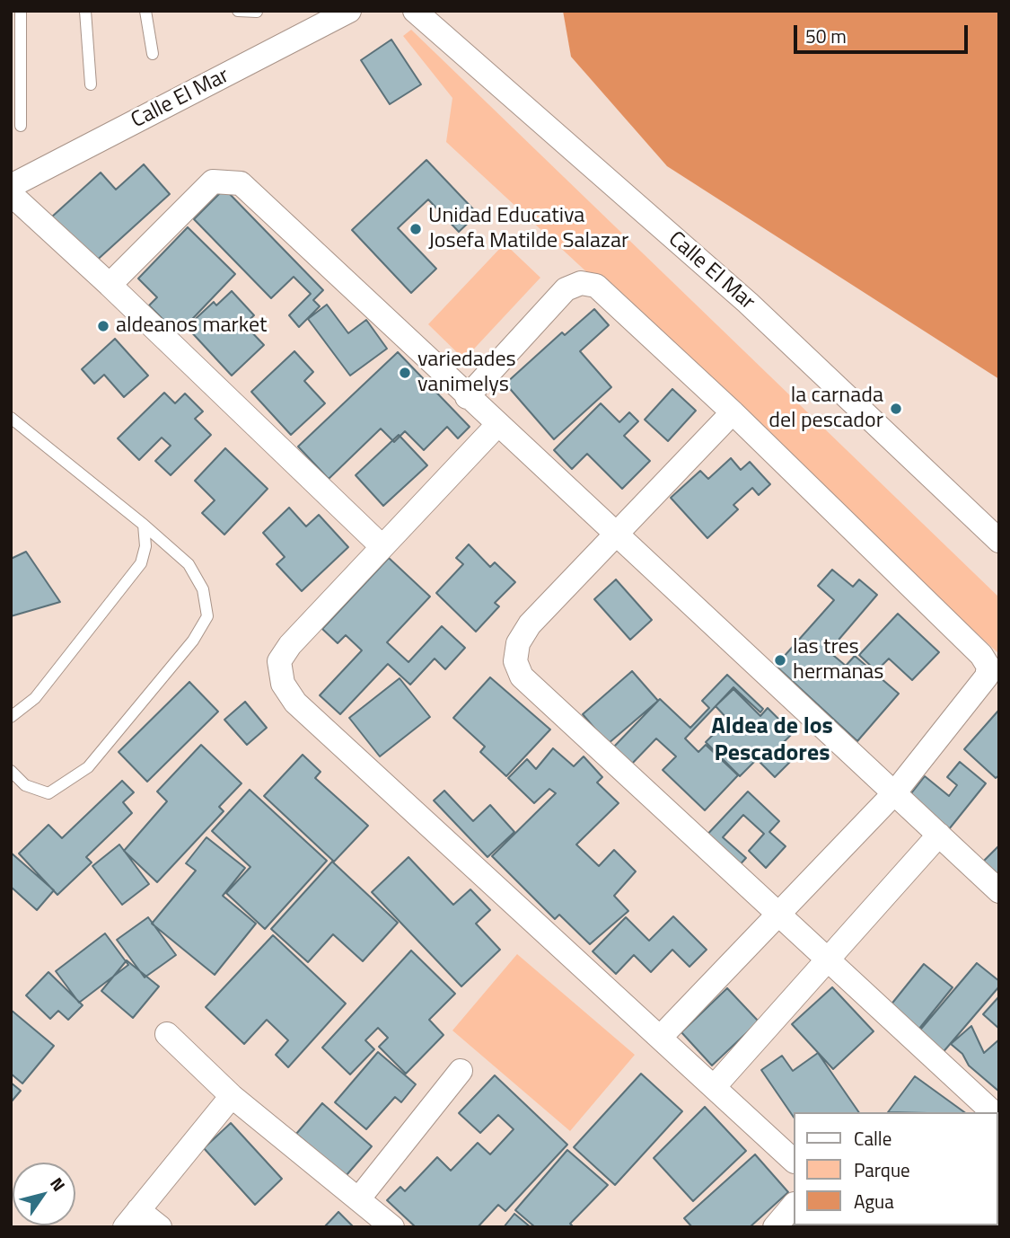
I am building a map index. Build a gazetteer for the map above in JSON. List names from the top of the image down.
{
  "streets": {
    "street": ["Calle El Mar"]
  },
  "districts": ["Aldea de los Pescadores"],
  "places": [
    "Unidad Educativa Josefa Matilde Salazar",
    "aldeanos market",
    "variedades vanimelys",
    "la carnada del pescador",
    "las tres hermanas"
  ],
  "legend": ["Calle", "Parque", "Agua"],
  "scale_bar": "50 m",
  "north": "top right"
}
